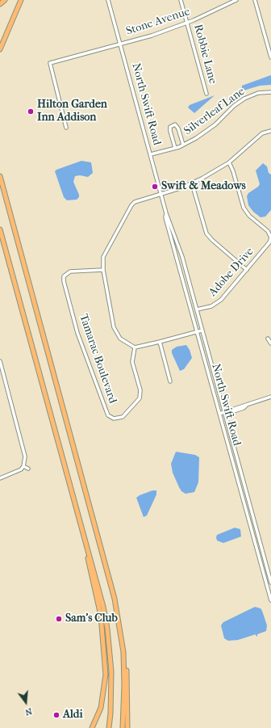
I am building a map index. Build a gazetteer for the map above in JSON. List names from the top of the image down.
{
  "streets": {
    "street": [
      "Stone Avenue",
      "Robbie Lane",
      "North Swift Road",
      "Silverleaf Lane",
      "Adobe Drive",
      "Tamarac Boulevard"
    ]
  },
  "crossings": [
    ["Stone Avenue", "Robbie Lane"],
    ["Stone Avenue", "North Swift Road"],
    ["North Swift Road", "Silverleaf Lane"],
    ["North Swift Road", "Adobe Drive"]
  ],
  "places": [
    "Hilton Garden Inn Addison",
    "Swift & Meadows",
    "Sam's Club",
    "Aldi"
  ],
  "north": "bottom"
}
